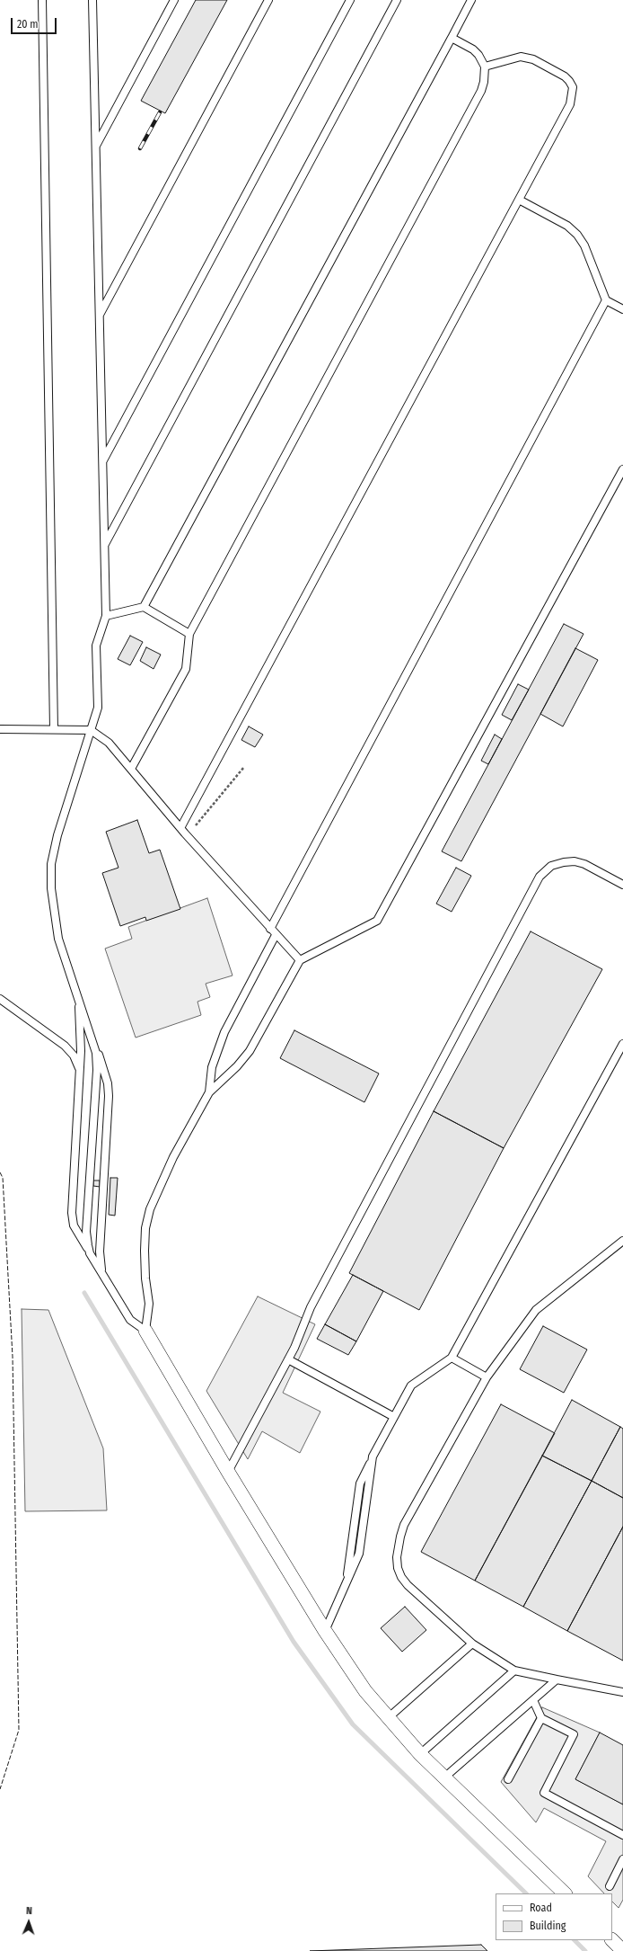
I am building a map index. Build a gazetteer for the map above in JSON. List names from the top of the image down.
{
  "legend": ["Road", "Building"],
  "scale_bar": "20 m",
  "north": "top"
}
